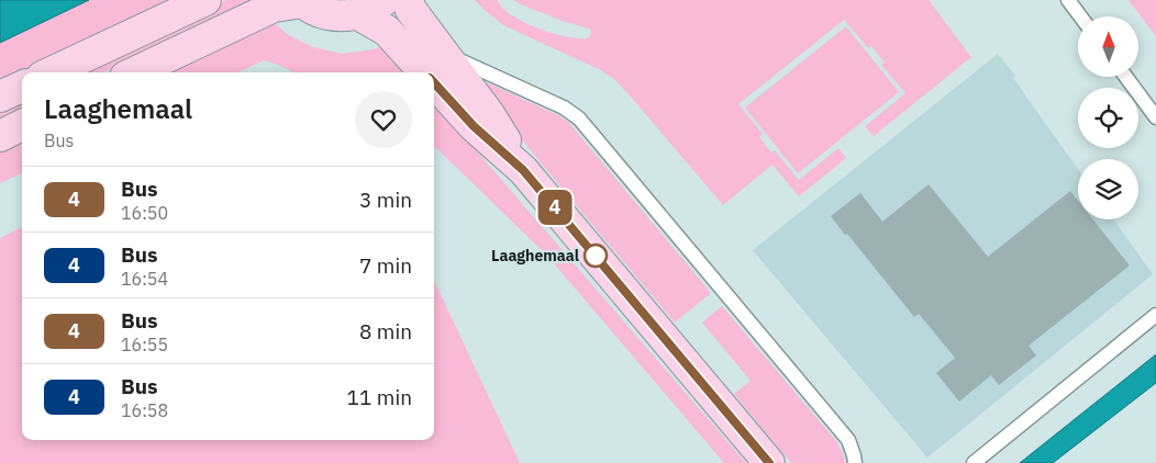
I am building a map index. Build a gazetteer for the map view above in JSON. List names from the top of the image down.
{
  "places": ["Laaghemaal"],
  "lines": ["bus line 4"],
  "north": "top",
  "page": {
    "on_map": "4",
    "heading": ["Laaghemaal", "Bus"],
    "list": [
      {
        "mark": "4",
        "name": "Bus",
        "note": "16:50",
        "value": "3 min"
      },
      {
        "mark": "4",
        "name": "Bus",
        "note": "16:54",
        "value": "7 min"
      },
      {
        "mark": "4",
        "name": "Bus",
        "note": "16:55",
        "value": "8 min"
      },
      {
        "mark": "4",
        "name": "Bus",
        "note": "16:58",
        "value": "11 min"
      }
    ]
  }
}
